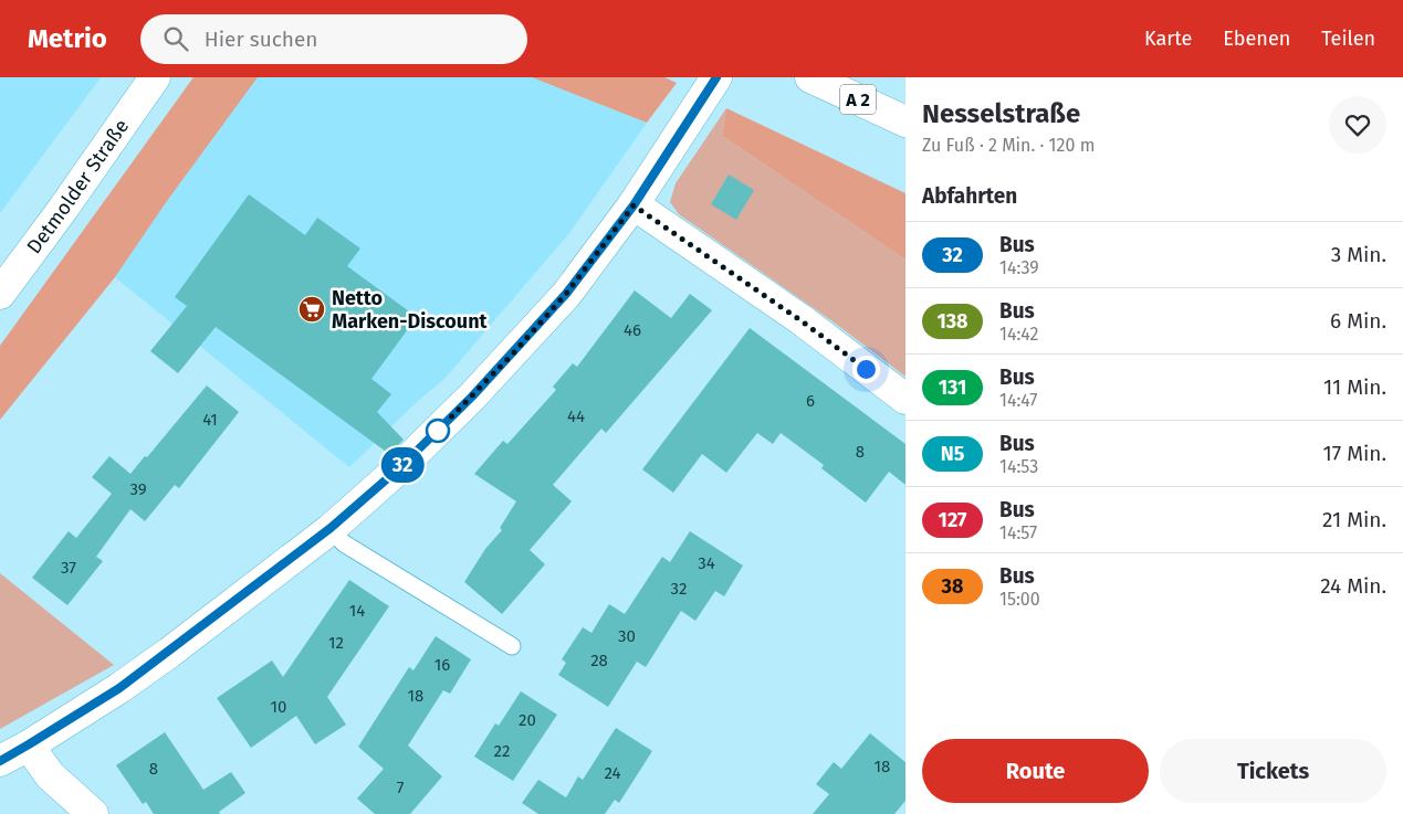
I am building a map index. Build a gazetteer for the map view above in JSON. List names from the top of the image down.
{
  "streets": {
    "main road": ["A 2", "Detmolder Straße"]
  },
  "places": {
    "supermarket": ["Netto Marken-Discount"]
  },
  "lines": ["bus line 32"],
  "house_numbers": [
    "46",
    "6",
    "44",
    "41",
    "8",
    "39",
    "34",
    "37",
    "32",
    "14",
    "30",
    "12",
    "28",
    "16",
    "18",
    "10",
    "20",
    "22",
    "18",
    "8",
    "24",
    "7"
  ],
  "page": {
    "header": "Metrio",
    "search": "Hier suchen",
    "nav": ["Karte", "Ebenen", "Teilen"],
    "on_map": "32",
    "heading": [
      ["Nesselstraße", "Zu Fuß · 2 Min. · 120 m"],
      "Abfahrten"
    ],
    "list": [
      {
        "mark": "32",
        "name": "Bus",
        "note": "14:39",
        "value": "3 Min."
      },
      {
        "mark": "138",
        "name": "Bus",
        "note": "14:42",
        "value": "6 Min."
      },
      {
        "mark": "131",
        "name": "Bus",
        "note": "14:47",
        "value": "11 Min."
      },
      {
        "mark": "N5",
        "name": "Bus",
        "note": "14:53",
        "value": "17 Min."
      },
      {
        "mark": "127",
        "name": "Bus",
        "note": "14:57",
        "value": "21 Min."
      },
      {
        "mark": "38",
        "name": "Bus",
        "note": "15:00",
        "value": "24 Min."
      }
    ],
    "buttons": ["Route", "Tickets"]
  }
}
